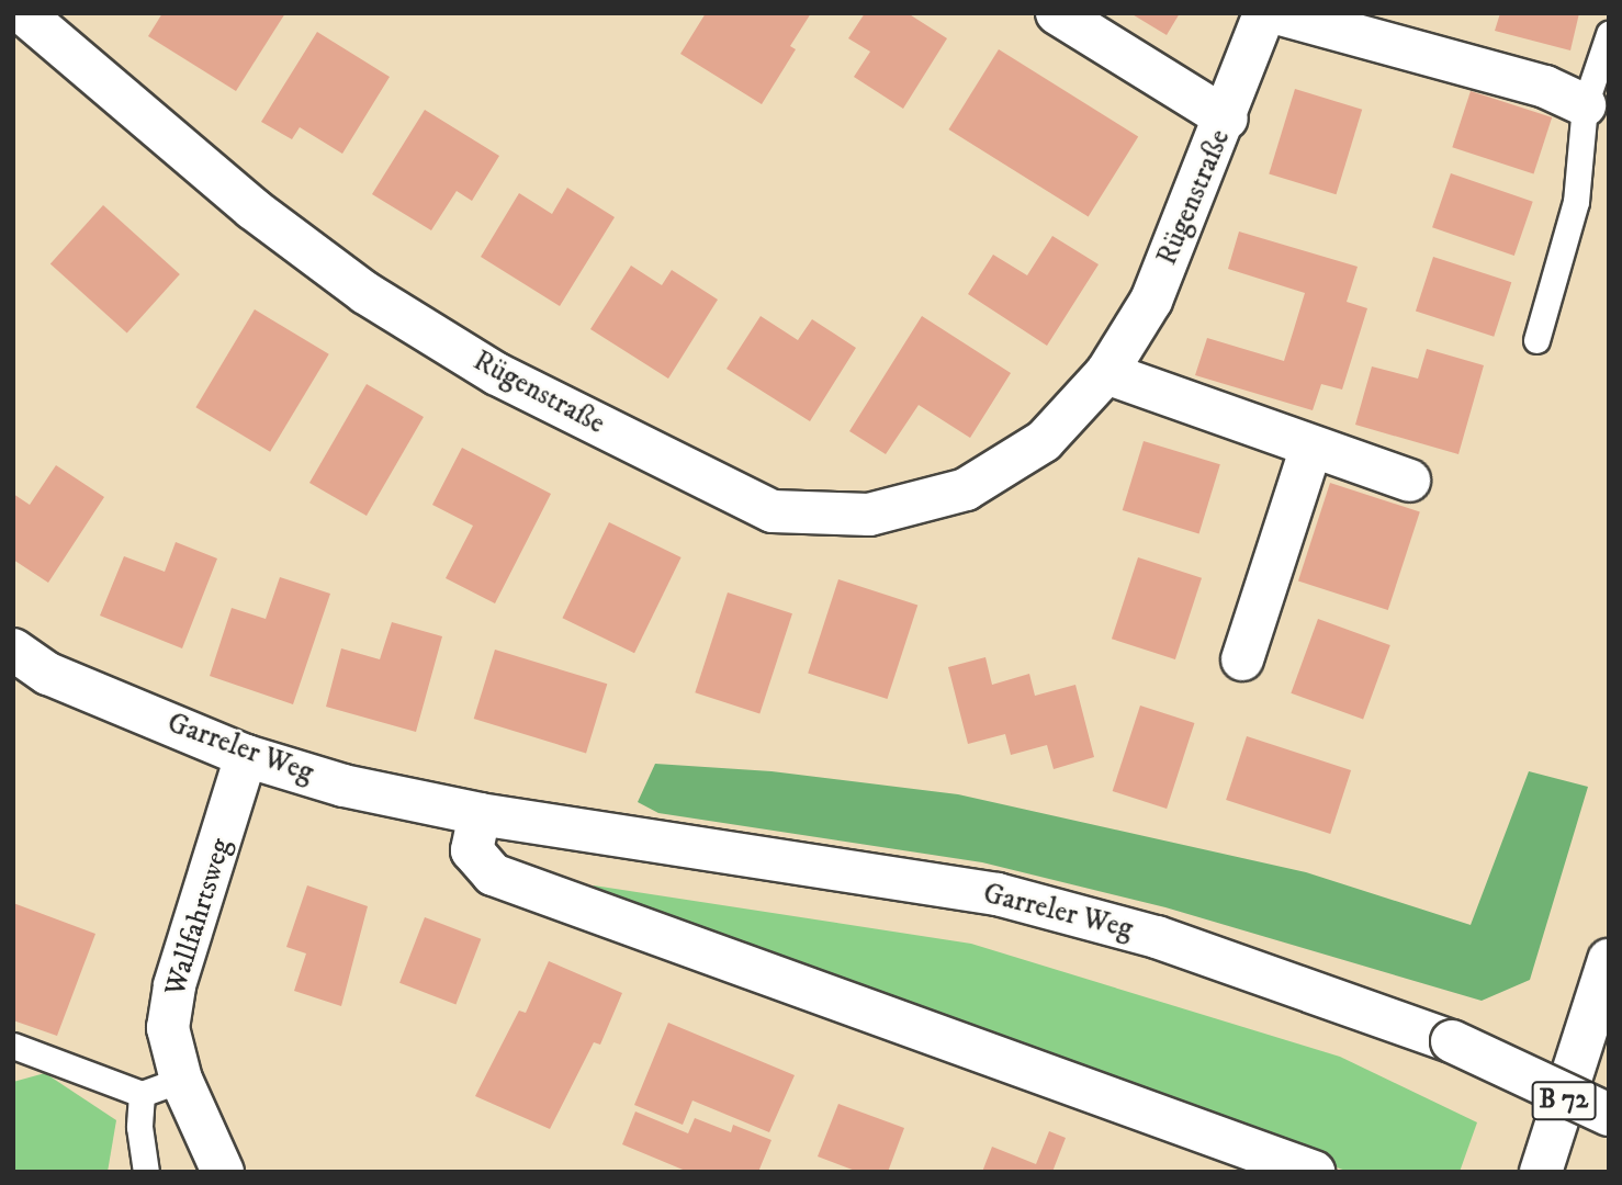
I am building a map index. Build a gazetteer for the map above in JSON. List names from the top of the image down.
{
  "streets": {
    "main road": [
      "Rügenstraße",
      "Garreler Weg",
      "Wallfahrtsweg",
      "B 72"
    ]
  },
  "crossings": [
    ["Garreler Weg", "Wallfahrtsweg"]
  ]
}
